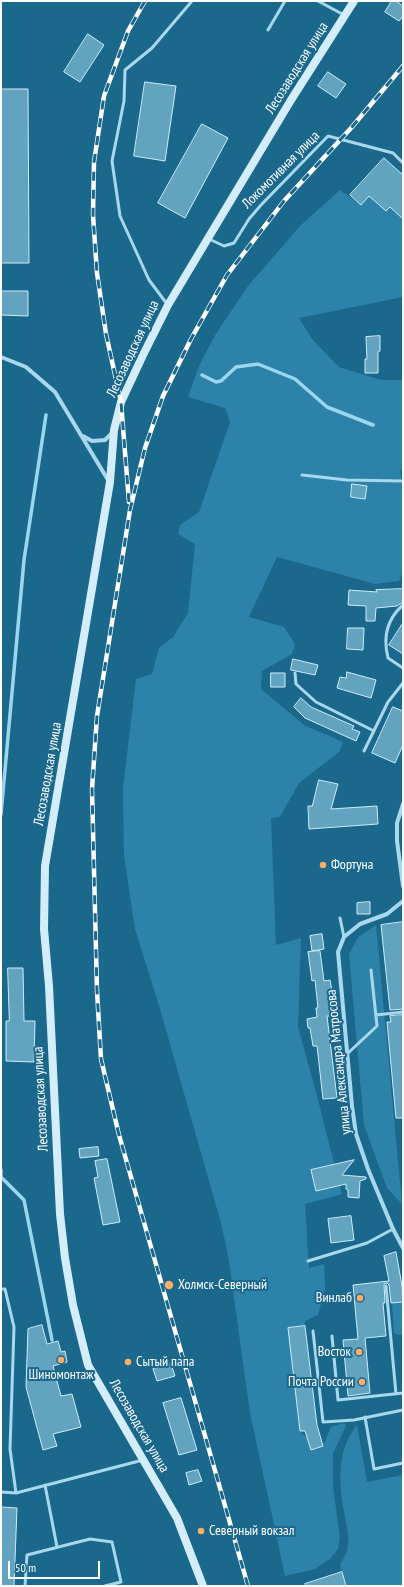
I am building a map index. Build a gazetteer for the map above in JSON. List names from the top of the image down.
{
  "streets": {
    "main road": ["Лесозаводская улица"],
    "street": ["улица Александра Матросова"],
    "lane": ["Локомотивная улица"]
  },
  "crossings": [
    ["Лесозаводская улица", "Локомотивная улица"]
  ],
  "places": [
    "Фортуна",
    "Холмск-Северный",
    "Винлаб",
    "Восток",
    "Шиномонтаж",
    "Сытый папа",
    "Почта России",
    "Северный вокзал"
  ],
  "scale_bar": "50 m"
}
